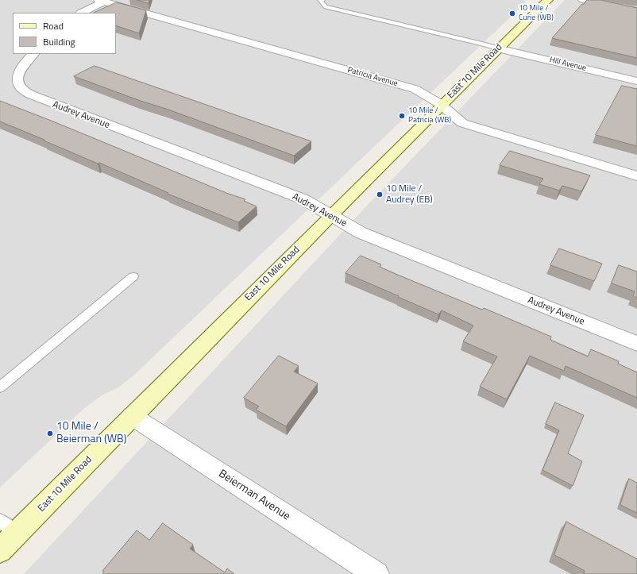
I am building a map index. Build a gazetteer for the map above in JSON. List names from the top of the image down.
{
  "streets": {
    "main road": ["East 10 Mile Road"],
    "street": [
      "Hill Avenue",
      "Patricia Avenue",
      "Audrey Avenue",
      "Beierman Avenue"
    ]
  },
  "crossings": [
    ["Hill Avenue", "East 10 Mile Road"],
    ["East 10 Mile Road", "Patricia Avenue"],
    ["East 10 Mile Road", "Audrey Avenue"],
    ["East 10 Mile Road", "Beierman Avenue"]
  ],
  "places": [
    "10 Mile / Curie (WB)",
    "10 Mile / Patricia (WB)",
    "10 Mile / Audrey (EB)",
    "10 Mile / Beierman (WB)"
  ],
  "legend": ["Road", "Building"]
}
